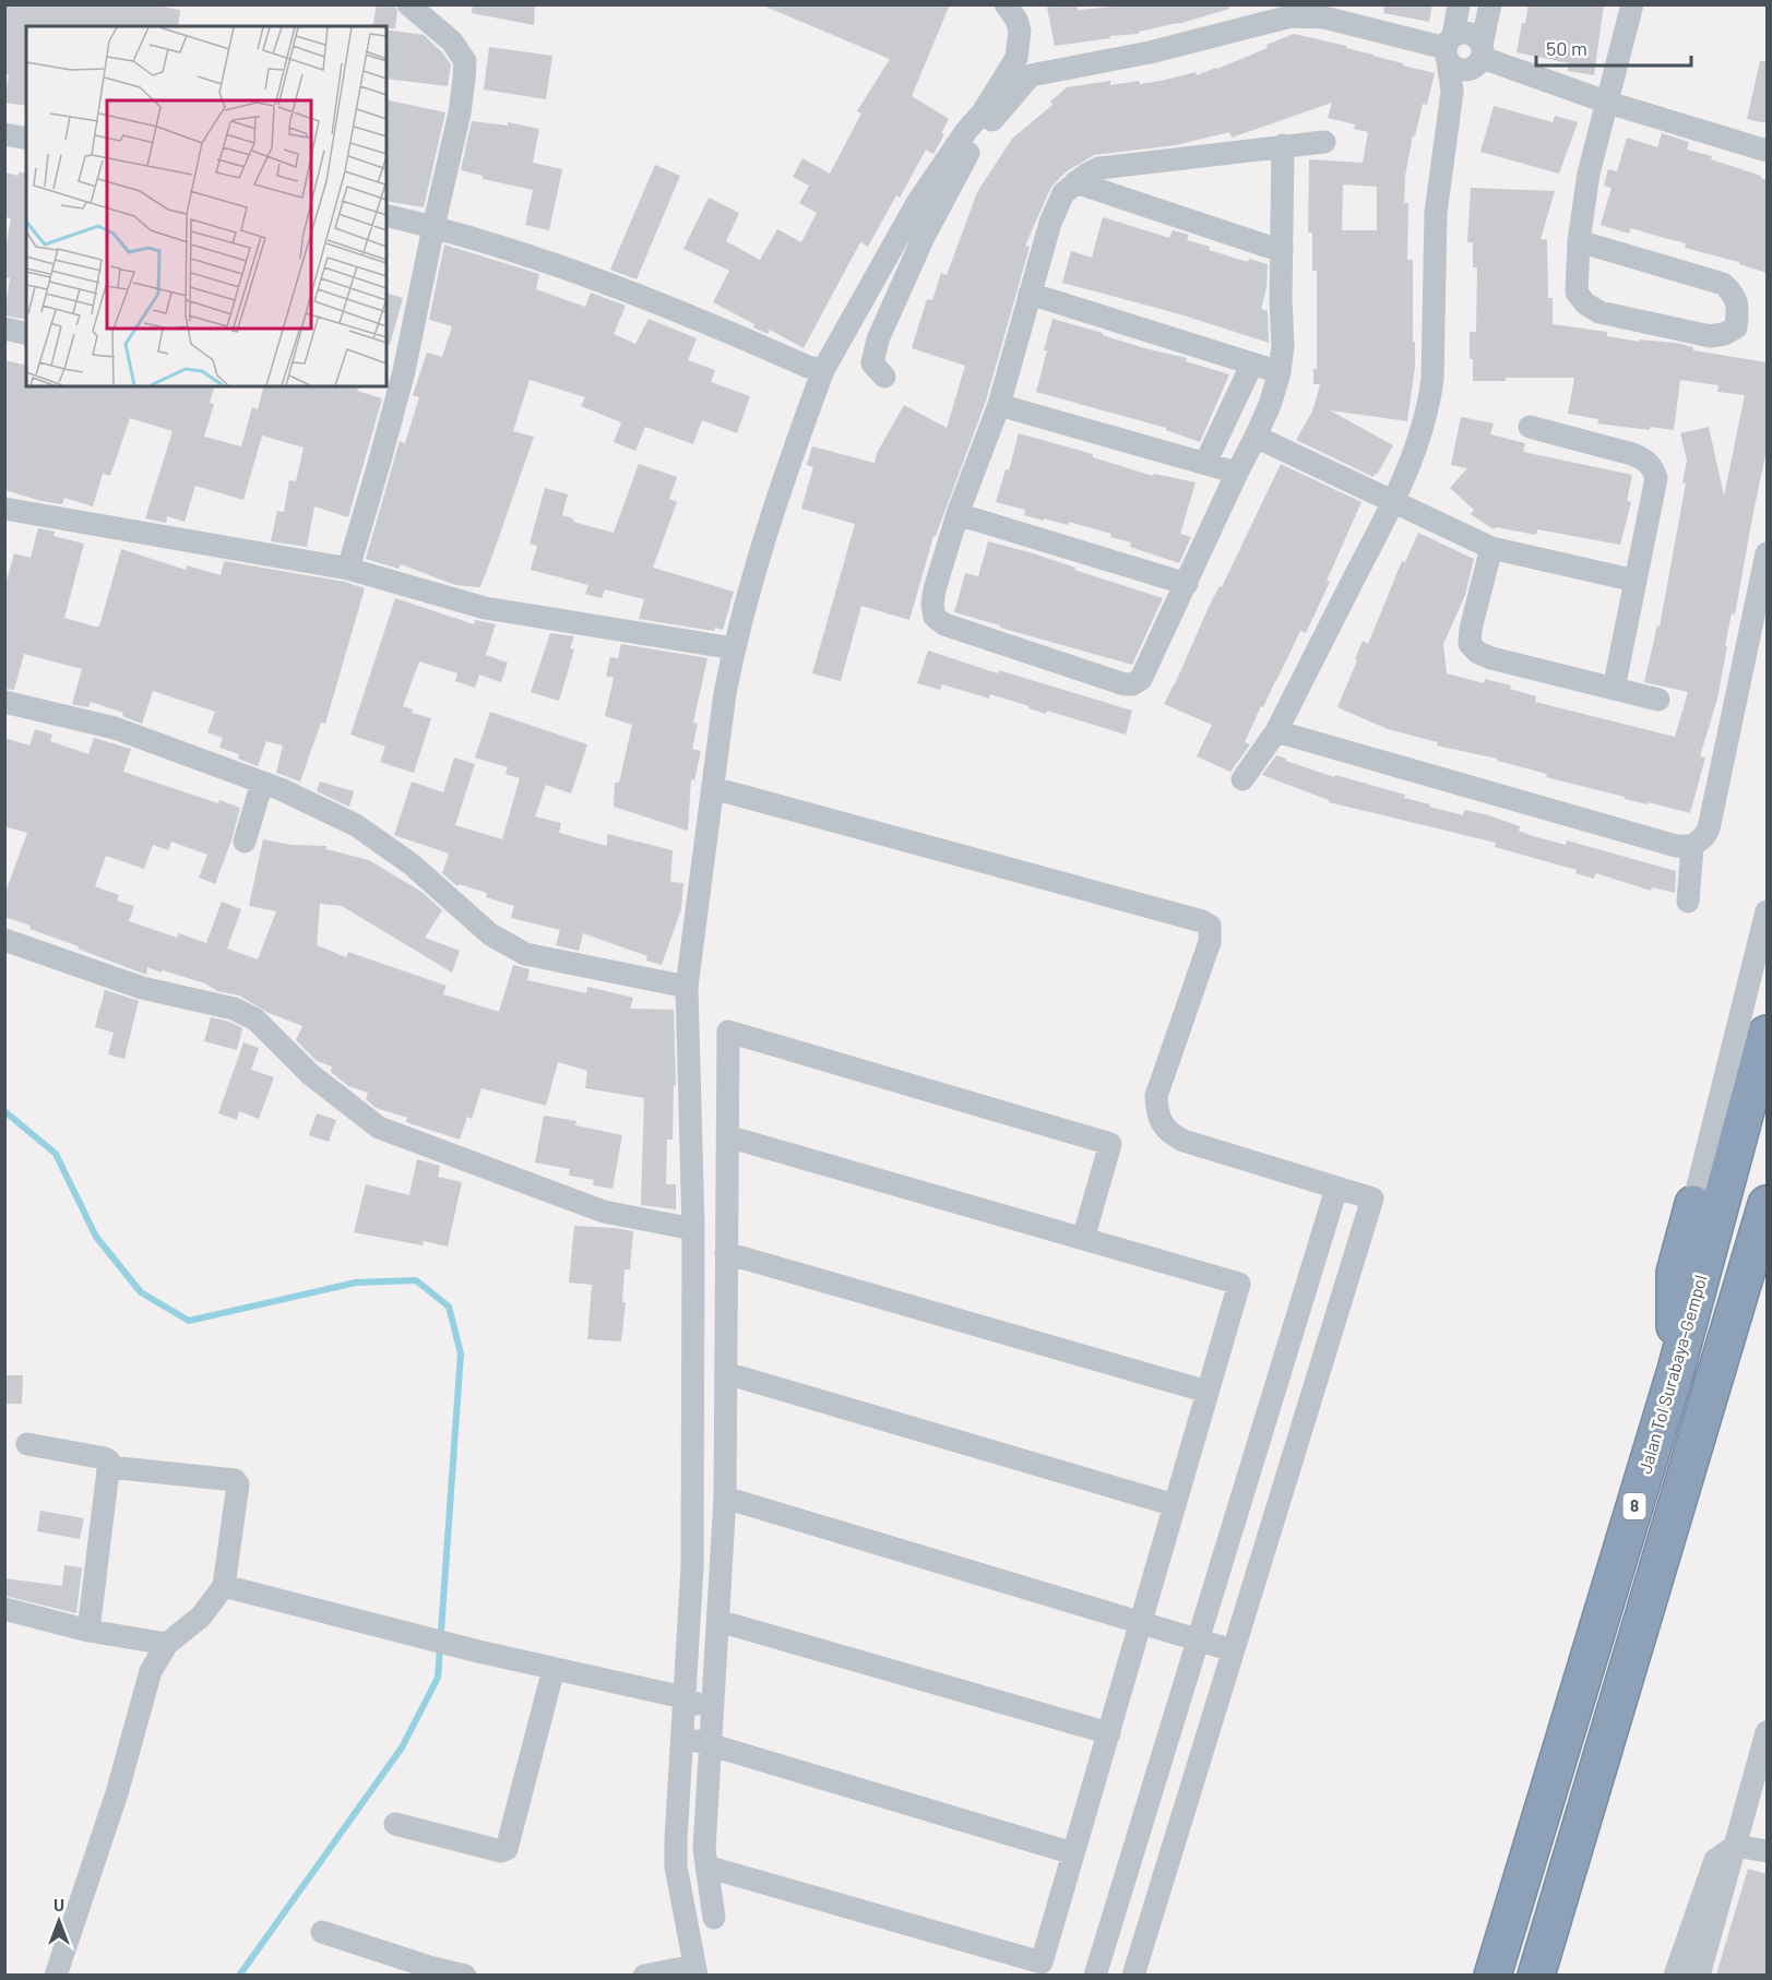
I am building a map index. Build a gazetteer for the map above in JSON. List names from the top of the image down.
{
  "streets": {
    "highway": ["Jalan Tol Surabaya–Gempol", "8"]
  },
  "scale_bar": "50 m",
  "north": "top"
}
